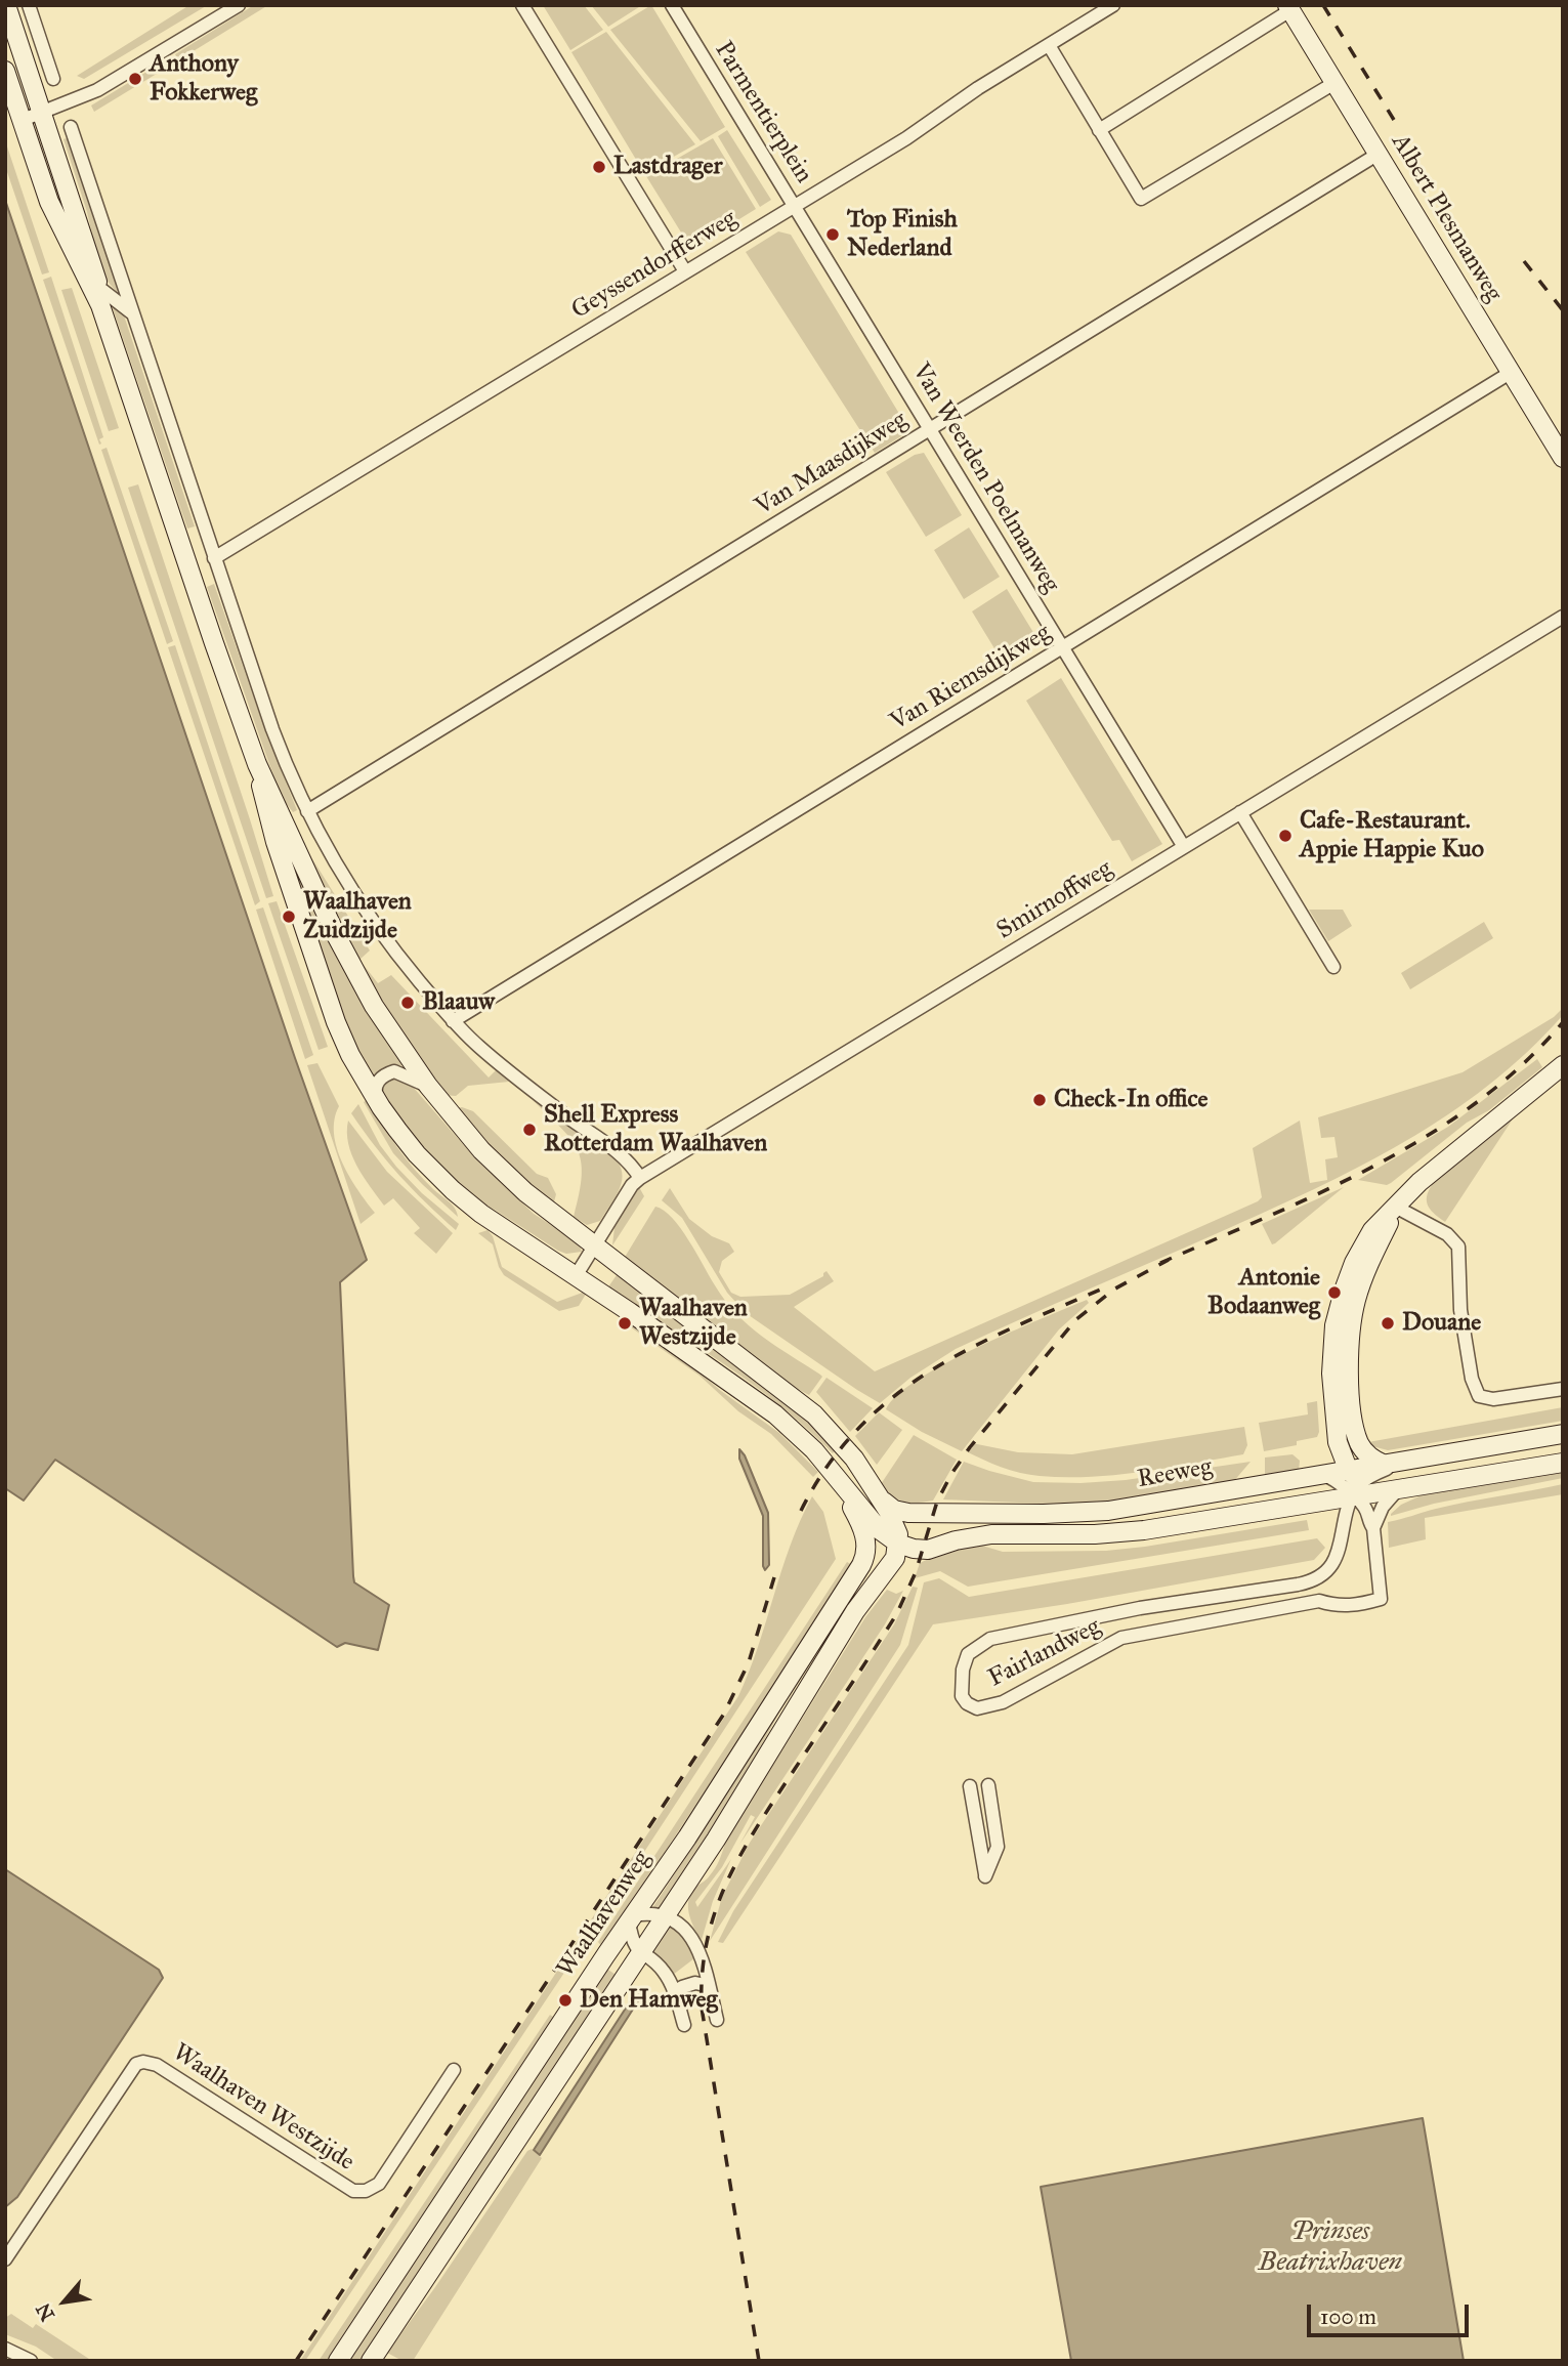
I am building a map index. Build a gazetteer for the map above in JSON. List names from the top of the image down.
{
  "streets": {
    "main road": ["Albert Plesmanweg", "Reeweg", "Waalhavenweg"],
    "street": [
      "Parmentierplein",
      "Geyssendorfferweg",
      "Van Maasdijkweg",
      "Van Weerden Poelmanweg",
      "Van Riemsdijkweg",
      "Smirnoffweg",
      "Fairlandweg",
      "Waalhaven Westzijde"
    ]
  },
  "crossings": [
    ["Parmentierplein", "Geyssendorfferweg"],
    ["Parmentierplein", "Van Weerden Poelmanweg"],
    ["Albert Plesmanweg", "Van Maasdijkweg"],
    ["Albert Plesmanweg", "Van Riemsdijkweg"],
    ["Geyssendorfferweg", "Van Weerden Poelmanweg"],
    ["Van Maasdijkweg", "Van Weerden Poelmanweg"],
    ["Van Weerden Poelmanweg", "Van Riemsdijkweg"],
    ["Van Weerden Poelmanweg", "Smirnoffweg"],
    ["Reeweg", "Waalhavenweg"]
  ],
  "water": ["Prinses Beatrixhaven"],
  "places": [
    "Anthony Fokkerweg",
    "Lastdrager",
    "Top Finish Nederland",
    "Cafe-Restaurant. Appie Happie Kuo",
    "Waalhaven Zuidzijde",
    "Blaauw",
    "Check-In office",
    "Shell Express Rotterdam Waalhaven",
    "Antonie Bodaanweg",
    "Waalhaven Westzijde",
    "Douane",
    "Den Hamweg"
  ],
  "scale_bar": "100 m",
  "north": "bottom left"
}
